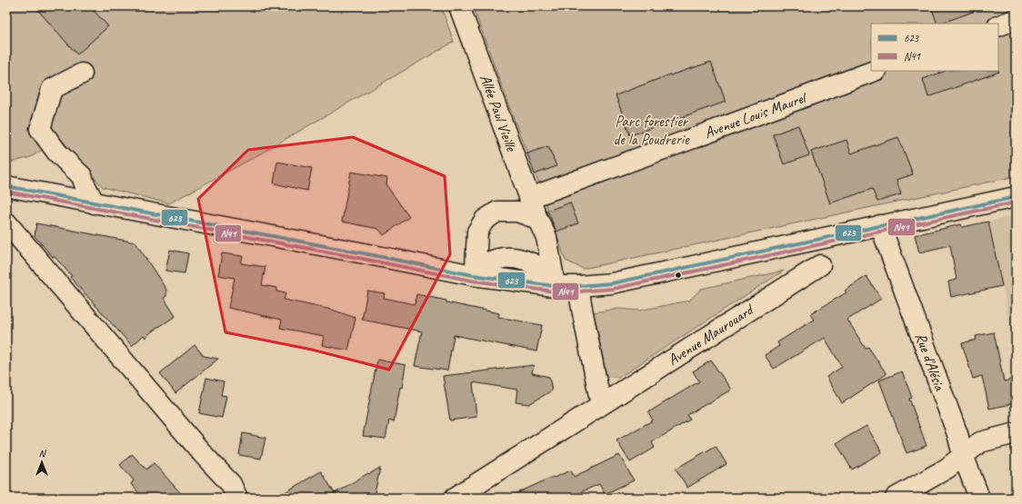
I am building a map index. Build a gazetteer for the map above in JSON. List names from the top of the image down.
{
  "streets": {
    "street": [
      "Allée Paul Vieille",
      "Avenue Louis Maurel",
      "Avenue Maurouard",
      "Rue d'Alésia"
    ]
  },
  "crossings": [
    ["Allée Paul Vieille", "Avenue Louis Maurel"]
  ],
  "parks": ["Parc forestier de la Poudrerie"],
  "lines": ["transit line 623", "transit line N41"],
  "legend": ["623", "N41"],
  "north": "top"
}
